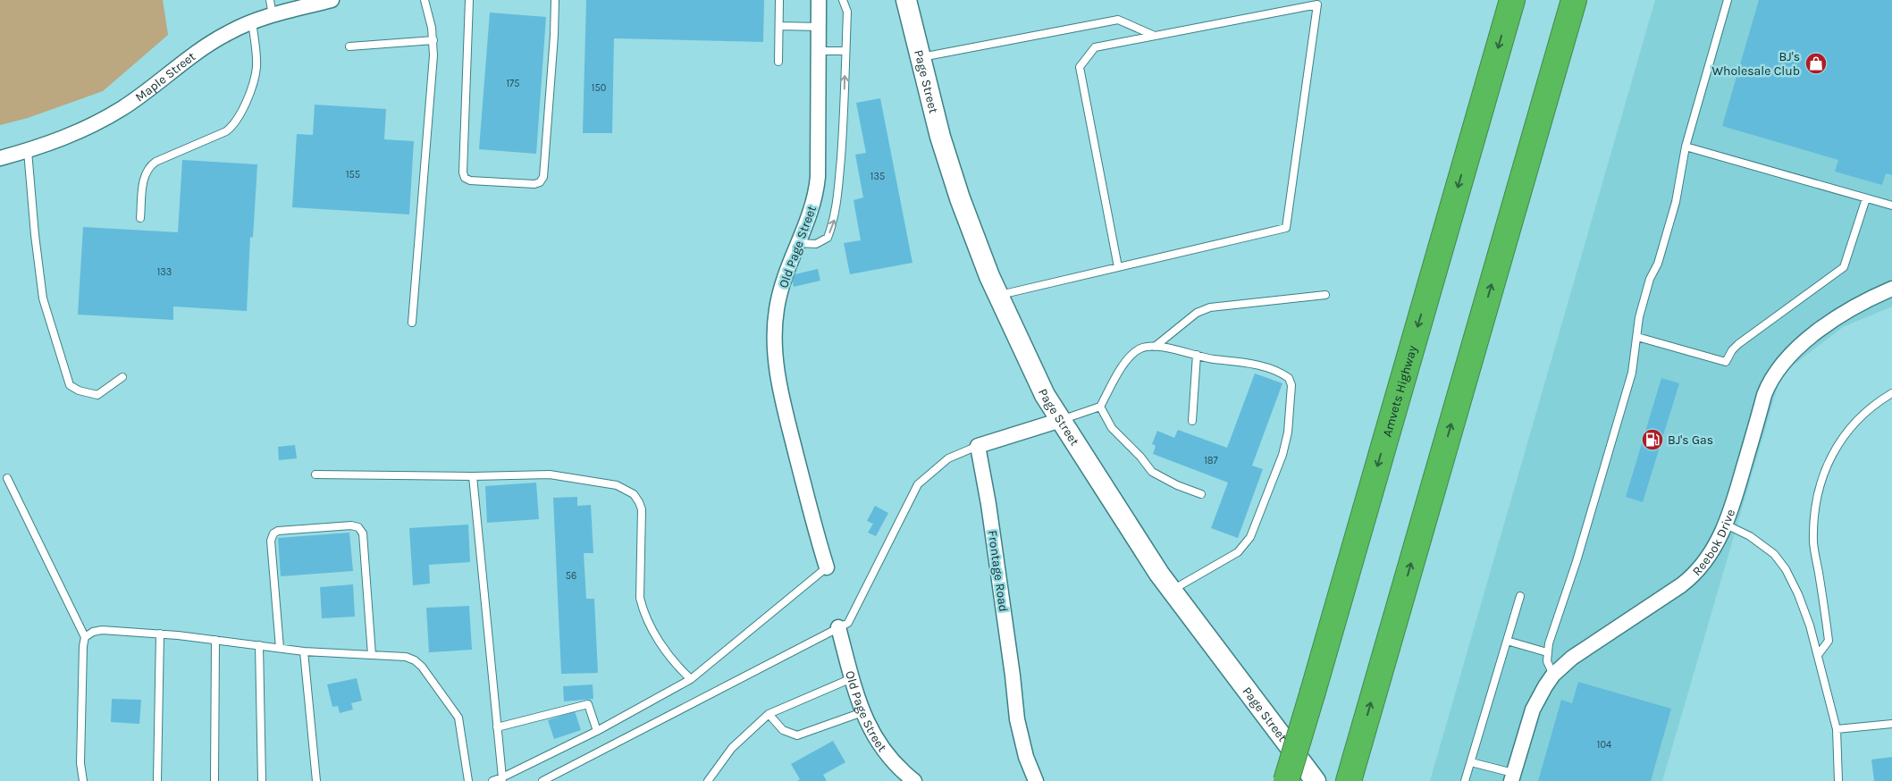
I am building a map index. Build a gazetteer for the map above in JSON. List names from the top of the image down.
{
  "streets": {
    "highway": ["Amvets Highway"],
    "main road": ["Page Street"],
    "street": [
      "Maple Street",
      "Old Page Street",
      "Reebok Drive",
      "Frontage Road"
    ]
  },
  "places": {
    "shop": ["BJ's Wholesale Club"],
    "fuel station": ["BJ's Gas"]
  },
  "house_numbers": [
    "175",
    "150",
    "155",
    "135",
    "133",
    "187",
    "56",
    "104"
  ]
}
